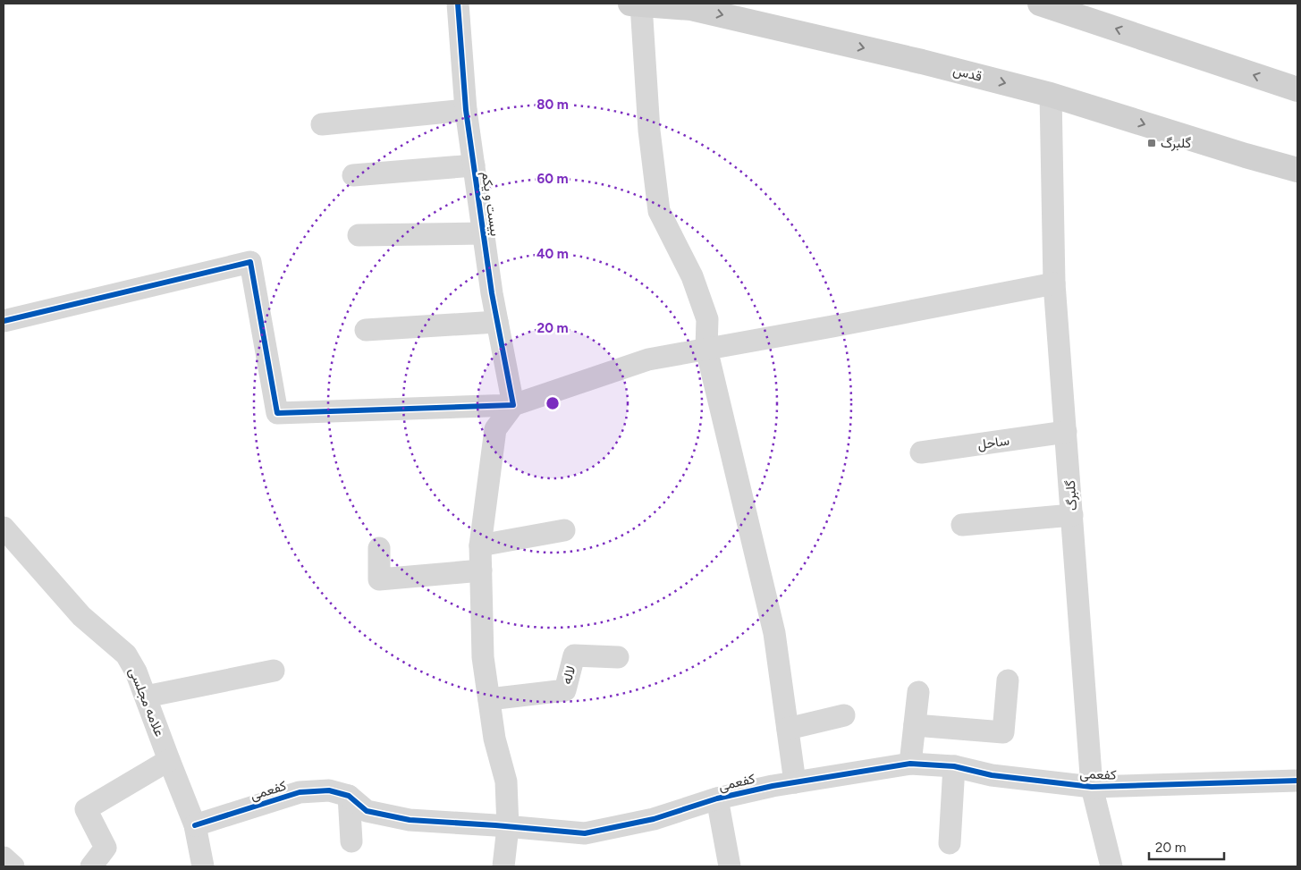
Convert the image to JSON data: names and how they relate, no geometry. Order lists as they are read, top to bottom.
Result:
{
  "streets": {
    "main road": ["قدس"],
    "street": [
      "بیست و یکم",
      "ساحل",
      "گلبرگ",
      "لاله",
      "علامه مجلسی",
      "کفعمی"
    ]
  },
  "crossings": [
    ["قدس", "گلبرگ"],
    ["ساحل", "گلبرگ"],
    ["گلبرگ", "کفعمی"],
    ["علامه مجلسی", "کفعمی"]
  ],
  "places": {
    "transit": ["گلبرگ"]
  },
  "scale_bar": "20 m",
  "rings": [
    "80 m",
    "60 m",
    "40 m",
    "20 m"
  ]
}
